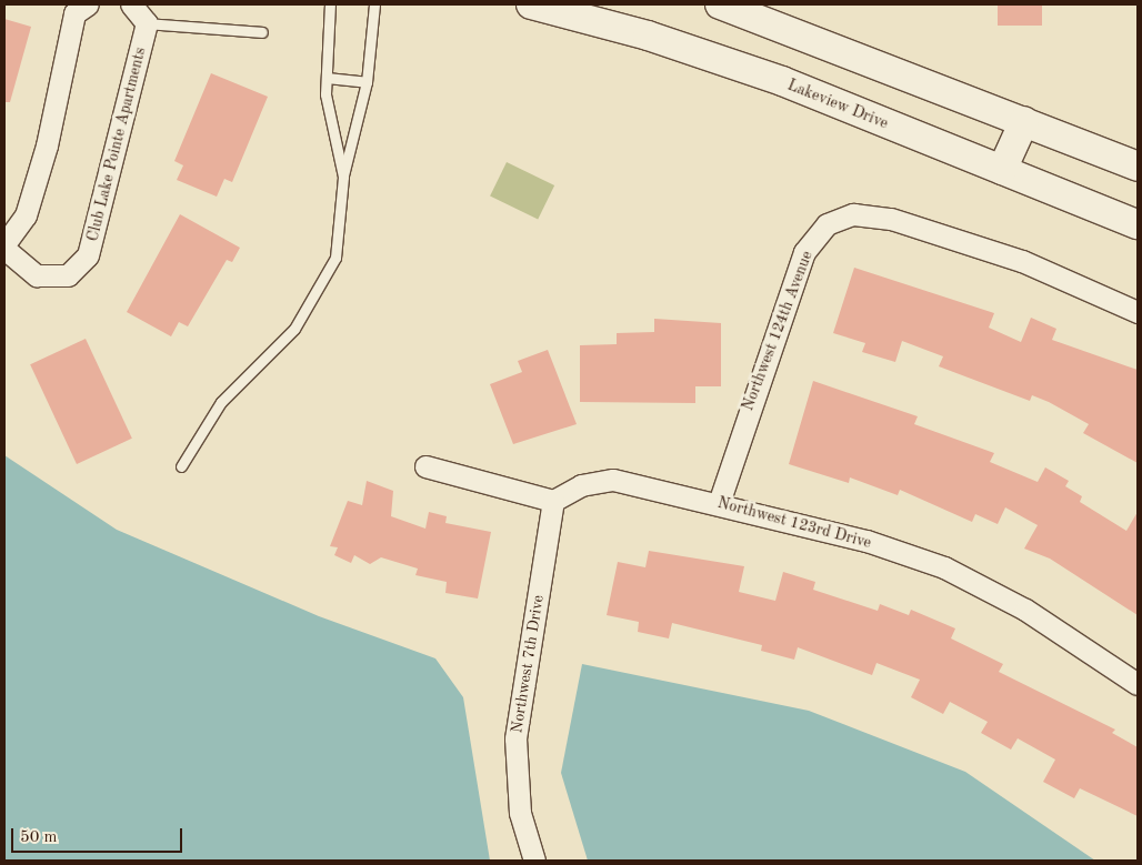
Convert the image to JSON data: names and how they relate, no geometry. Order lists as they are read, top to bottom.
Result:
{
  "streets": {
    "street": [
      "Lakeview Drive",
      "Club Lake Pointe Apartments",
      "Northwest 124th Avenue",
      "Northwest 123rd Drive",
      "Northwest 7th Drive"
    ]
  },
  "crossings": [
    ["Northwest 124th Avenue", "Northwest 123rd Drive"],
    ["Northwest 123rd Drive", "Northwest 7th Drive"]
  ],
  "scale_bar": "50 m"
}
